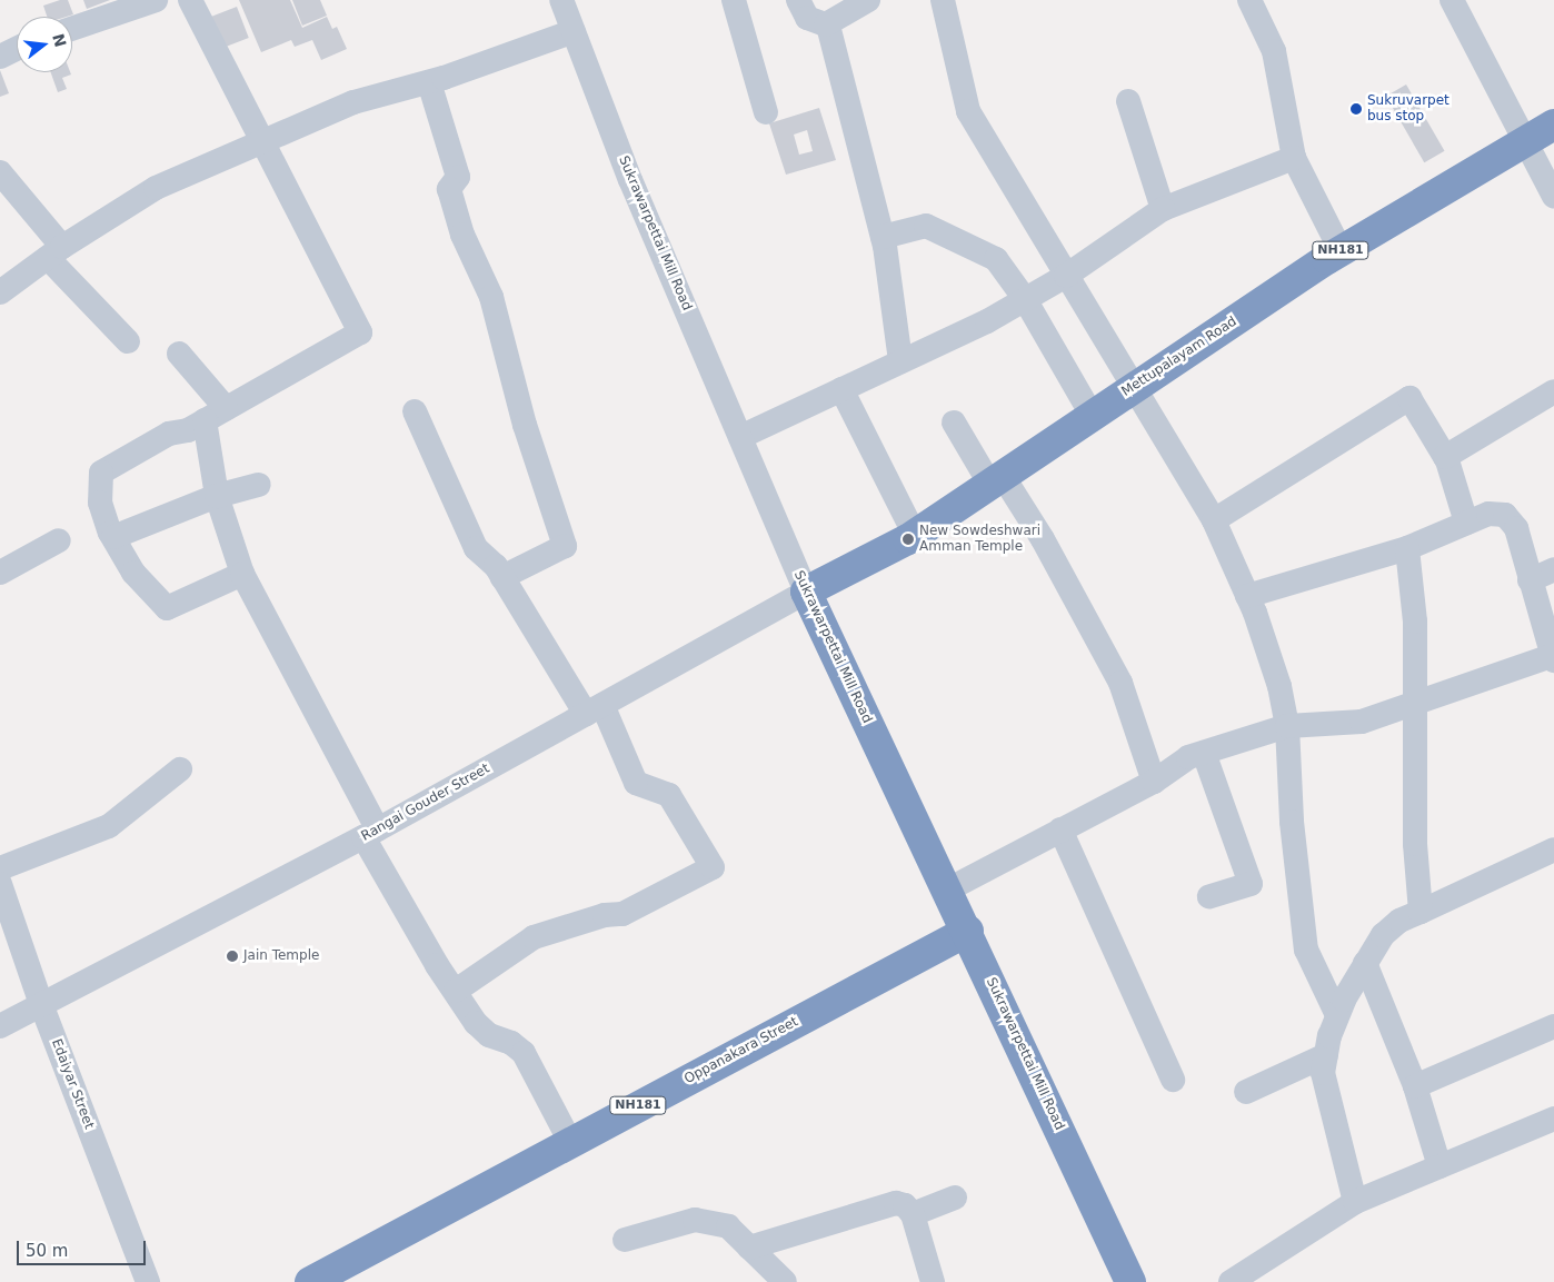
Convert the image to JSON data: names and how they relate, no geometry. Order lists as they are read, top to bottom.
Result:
{
  "streets": {
    "highway": [
      "Sukrawarpettai Mill Road",
      "NH181",
      "Mettupalayam Road",
      "Oppanakara Street"
    ],
    "street": ["Rangai Gouder Street", "Edaiyar Street"]
  },
  "crossings": [
    ["Sukrawarpettai Mill Road", "Mettupalayam Road"],
    ["Sukrawarpettai Mill Road", "Rangai Gouder Street"],
    ["Sukrawarpettai Mill Road", "Oppanakara Street"],
    ["Mettupalayam Road", "Rangai Gouder Street"],
    ["Rangai Gouder Street", "Edaiyar Street"]
  ],
  "places": ["Sukruvarpet bus stop", "New Sowdeshwari Amman Temple", "Jain Temple"],
  "scale_bar": "50 m",
  "north": "right"
}
